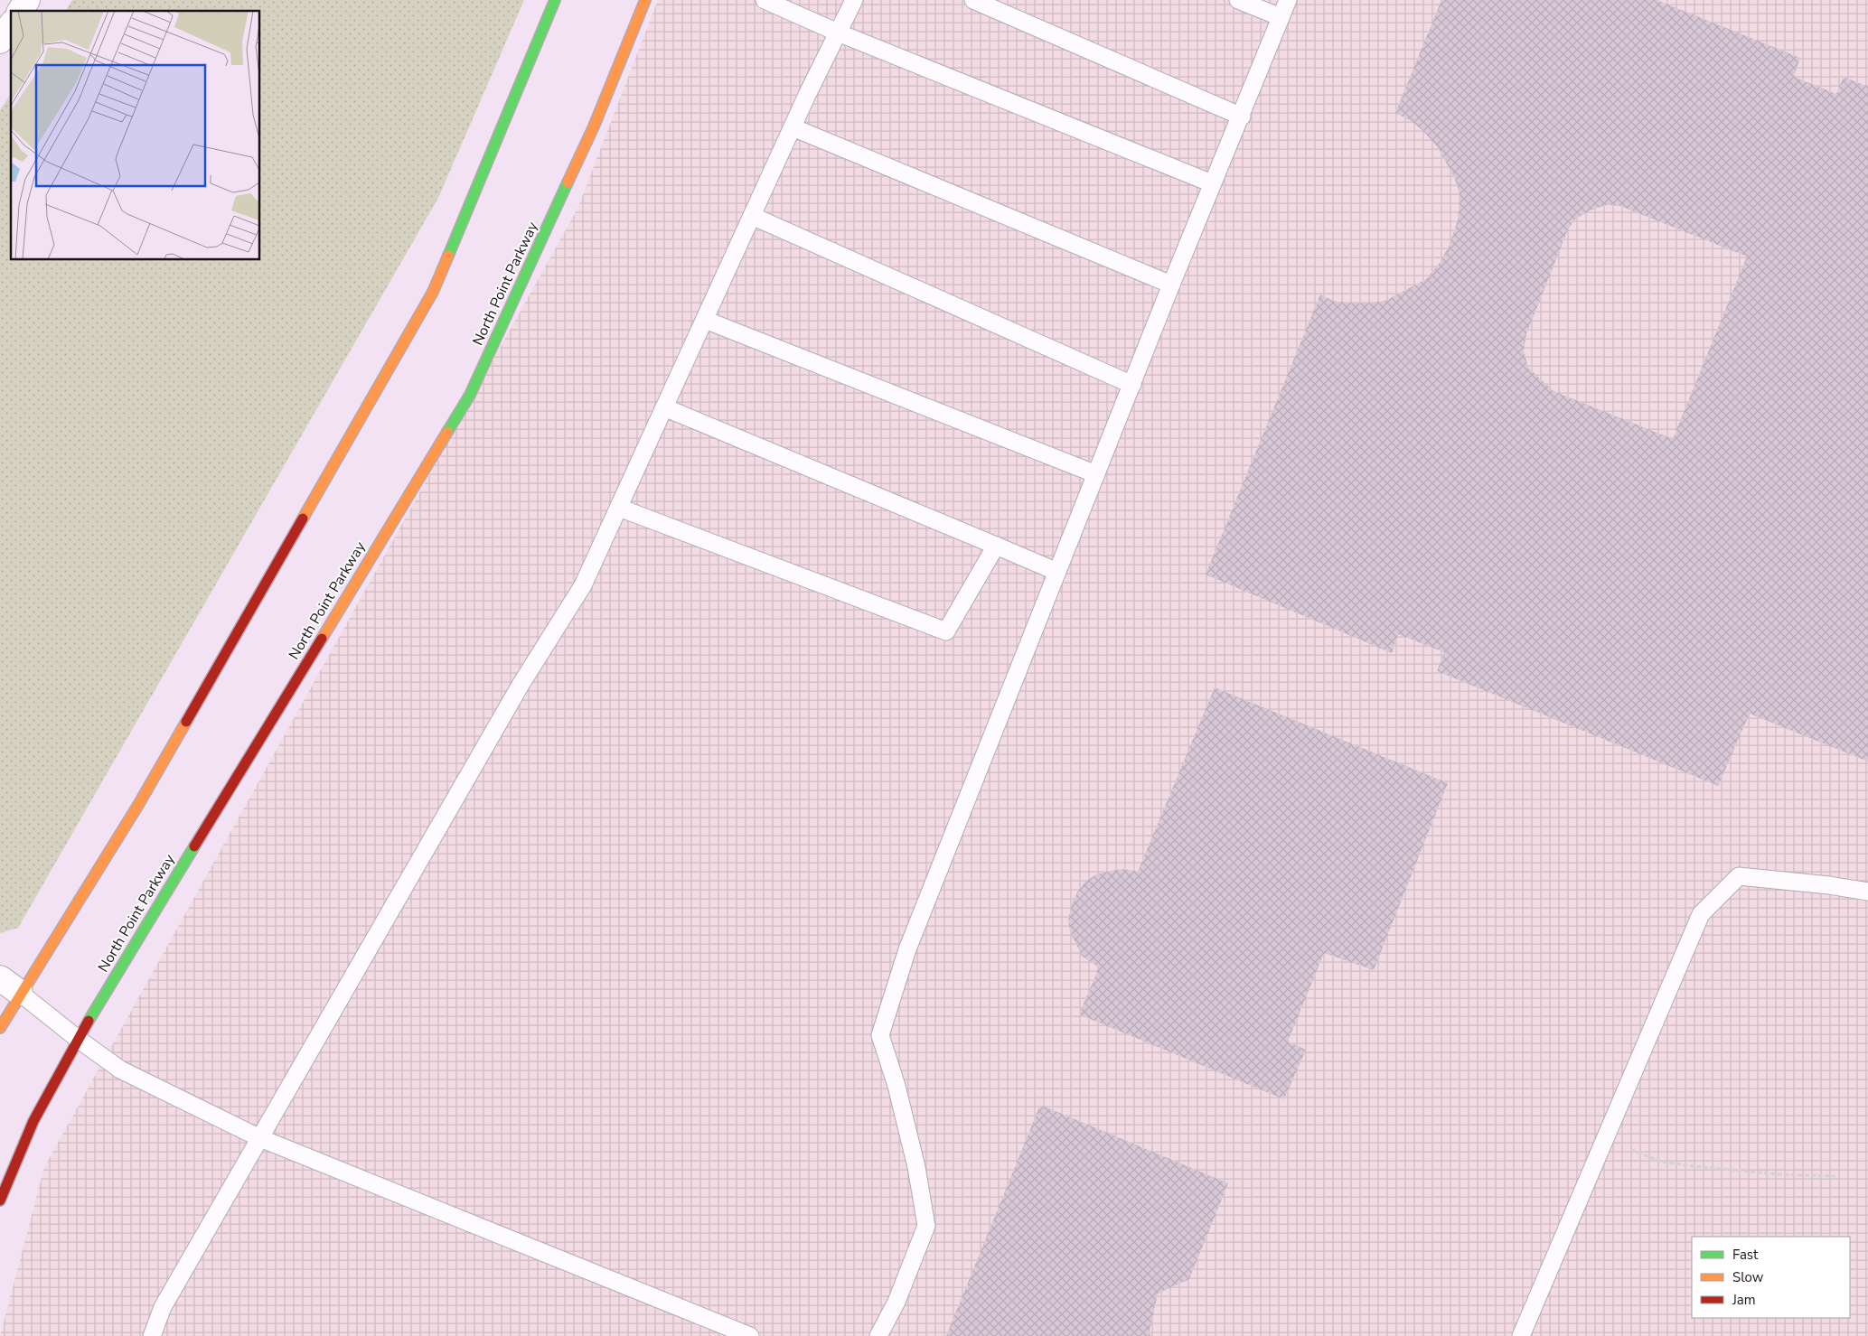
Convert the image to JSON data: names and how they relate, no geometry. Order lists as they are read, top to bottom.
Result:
{
  "streets": {
    "street": ["North Point Parkway"]
  },
  "legend": ["Fast", "Slow", "Jam"]
}
